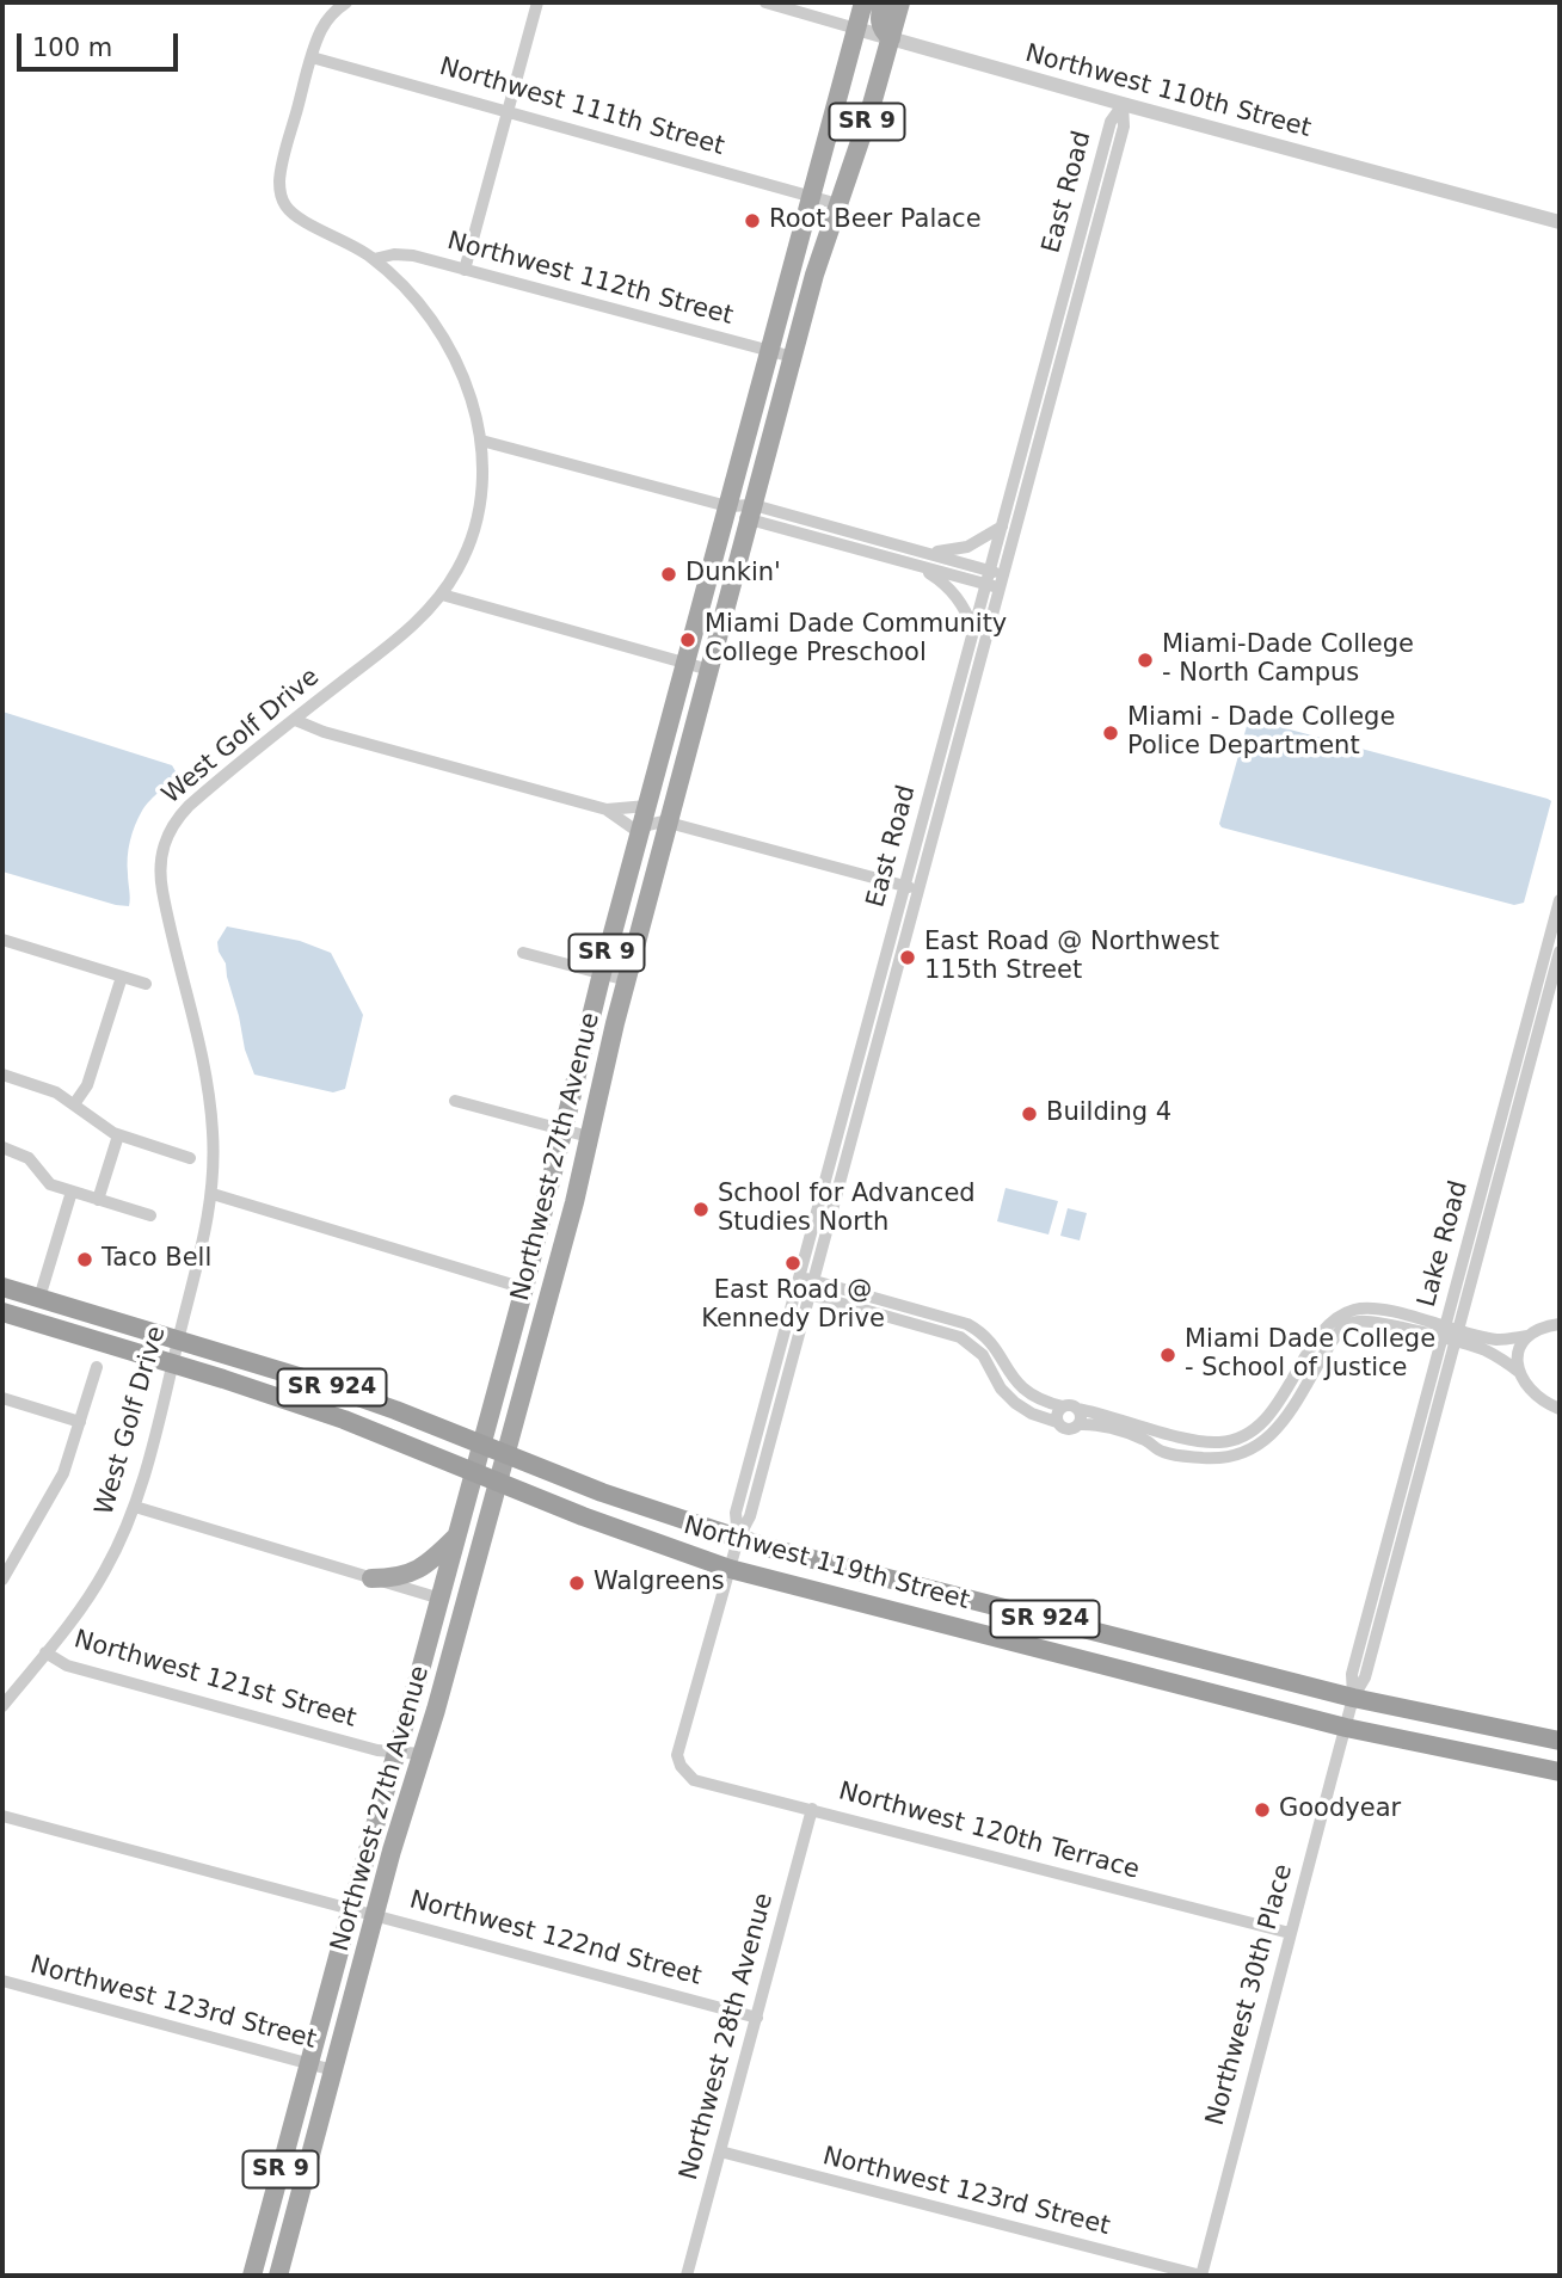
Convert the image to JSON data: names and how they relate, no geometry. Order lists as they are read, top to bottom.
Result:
{
  "streets": {
    "highway": ["SR 924", "Northwest 119th Street"],
    "main road": ["SR 9", "Northwest 27th Avenue"],
    "street": [
      "Northwest 110th Street",
      "Northwest 111th Street",
      "East Road",
      "Northwest 112th Street",
      "West Golf Drive",
      "Lake Road",
      "Northwest 121st Street",
      "Northwest 120th Terrace",
      "Northwest 122nd Street",
      "Northwest 30th Place",
      "Northwest 123rd Street",
      "Northwest 28th Avenue"
    ]
  },
  "crossings": [
    ["Northwest 110th Street", "East Road"],
    ["Northwest 110th Street", "Northwest 27th Avenue"],
    ["Northwest 111th Street", "West Golf Drive"],
    ["Northwest 111th Street", "Northwest 27th Avenue"],
    ["East Road", "Northwest 119th Street"],
    ["East Road", "Northwest 120th Terrace"],
    ["Northwest 112th Street", "West Golf Drive"],
    ["Northwest 112th Street", "Northwest 27th Avenue"],
    ["West Golf Drive", "Northwest 119th Street"],
    ["West Golf Drive", "Northwest 121st Street"],
    ["Northwest 27th Avenue", "Northwest 119th Street"],
    ["Northwest 27th Avenue", "Northwest 121st Street"],
    ["Northwest 27th Avenue", "Northwest 122nd Street"],
    ["Northwest 27th Avenue", "Northwest 123rd Street"],
    ["Lake Road", "Northwest 119th Street"],
    ["Lake Road", "Northwest 30th Place"],
    ["Northwest 119th Street", "Northwest 30th Place"],
    ["Northwest 120th Terrace", "Northwest 30th Place"],
    ["Northwest 120th Terrace", "Northwest 28th Avenue"],
    ["Northwest 122nd Street", "Northwest 28th Avenue"],
    ["Northwest 30th Place", "Northwest 123rd Street"],
    ["Northwest 123rd Street", "Northwest 28th Avenue"]
  ],
  "places": [
    "Root Beer Palace",
    "Dunkin'",
    "Miami Dade Community College Preschool",
    "Miami-Dade College - North Campus",
    "Miami - Dade College Police Department",
    "East Road @ Northwest 115th Street",
    "Building 4",
    "School for Advanced Studies North",
    "Taco Bell",
    "East Road @ Kennedy Drive",
    "Miami Dade College - School of Justice",
    "Walgreens",
    "Goodyear"
  ],
  "scale_bar": "100 m"
}
